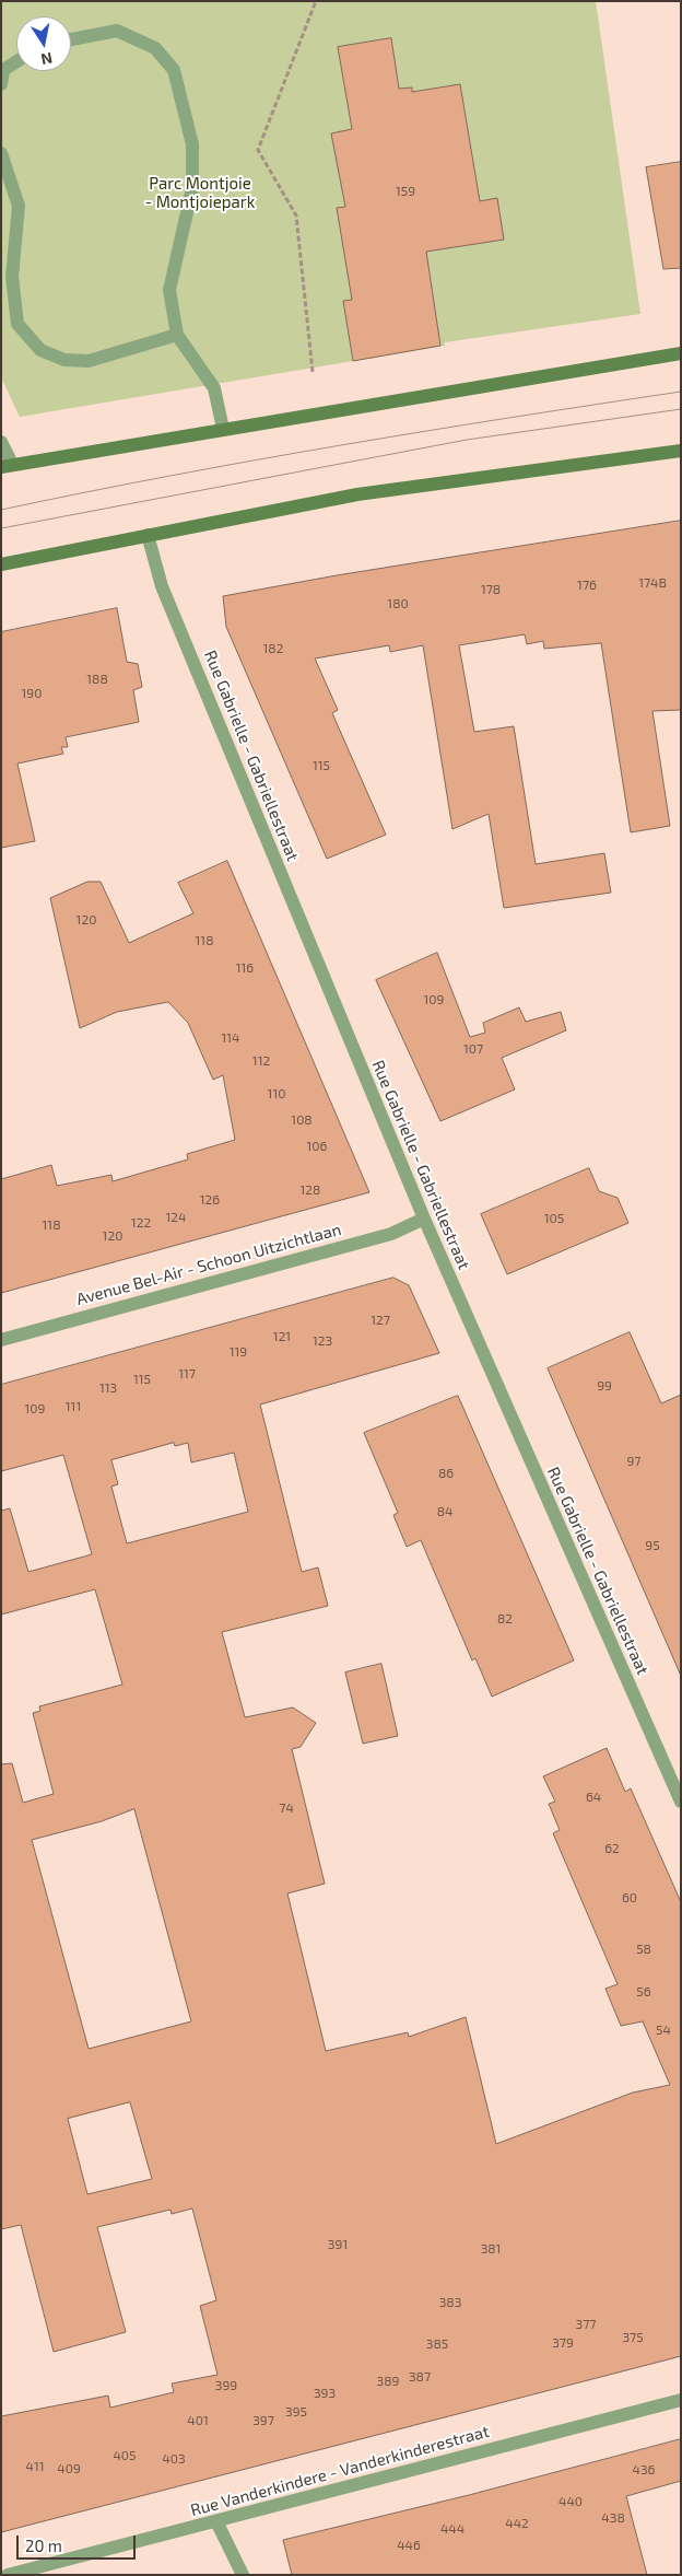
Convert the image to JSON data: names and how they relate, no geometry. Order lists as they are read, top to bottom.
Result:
{
  "streets": {
    "street": ["Rue Gabrielle - Gabriellestraat", "Avenue Bel-Air - Schoon Uitzichtlaan", "Rue Vanderkindere - Vanderkinderestraat"]
  },
  "crossings": [
    ["Rue Gabrielle - Gabriellestraat", "Avenue Bel-Air - Schoon Uitzichtlaan"]
  ],
  "parks": ["Parc Montjoie - Montjoiepark"],
  "house_numbers": [
    "159",
    "174B",
    "176",
    "178",
    "180",
    "182",
    "188",
    "190",
    "115",
    "120",
    "118",
    "116",
    "109",
    "114",
    "107",
    "112",
    "110",
    "108",
    "106",
    "128",
    "126",
    "124",
    "105",
    "122",
    "118",
    "120",
    "127",
    "121",
    "123",
    "119",
    "117",
    "115",
    "99",
    "113",
    "111",
    "109",
    "97",
    "86",
    "84",
    "95",
    "82",
    "64",
    "74",
    "62",
    "60",
    "58",
    "56",
    "54",
    "391",
    "381",
    "383",
    "377",
    "375",
    "379",
    "385",
    "387",
    "389",
    "399",
    "393",
    "395",
    "401",
    "397",
    "405",
    "403",
    "411",
    "409",
    "436",
    "440",
    "438",
    "442",
    "444",
    "446"
  ],
  "scale_bar": "20 m",
  "north": "bottom"
}
